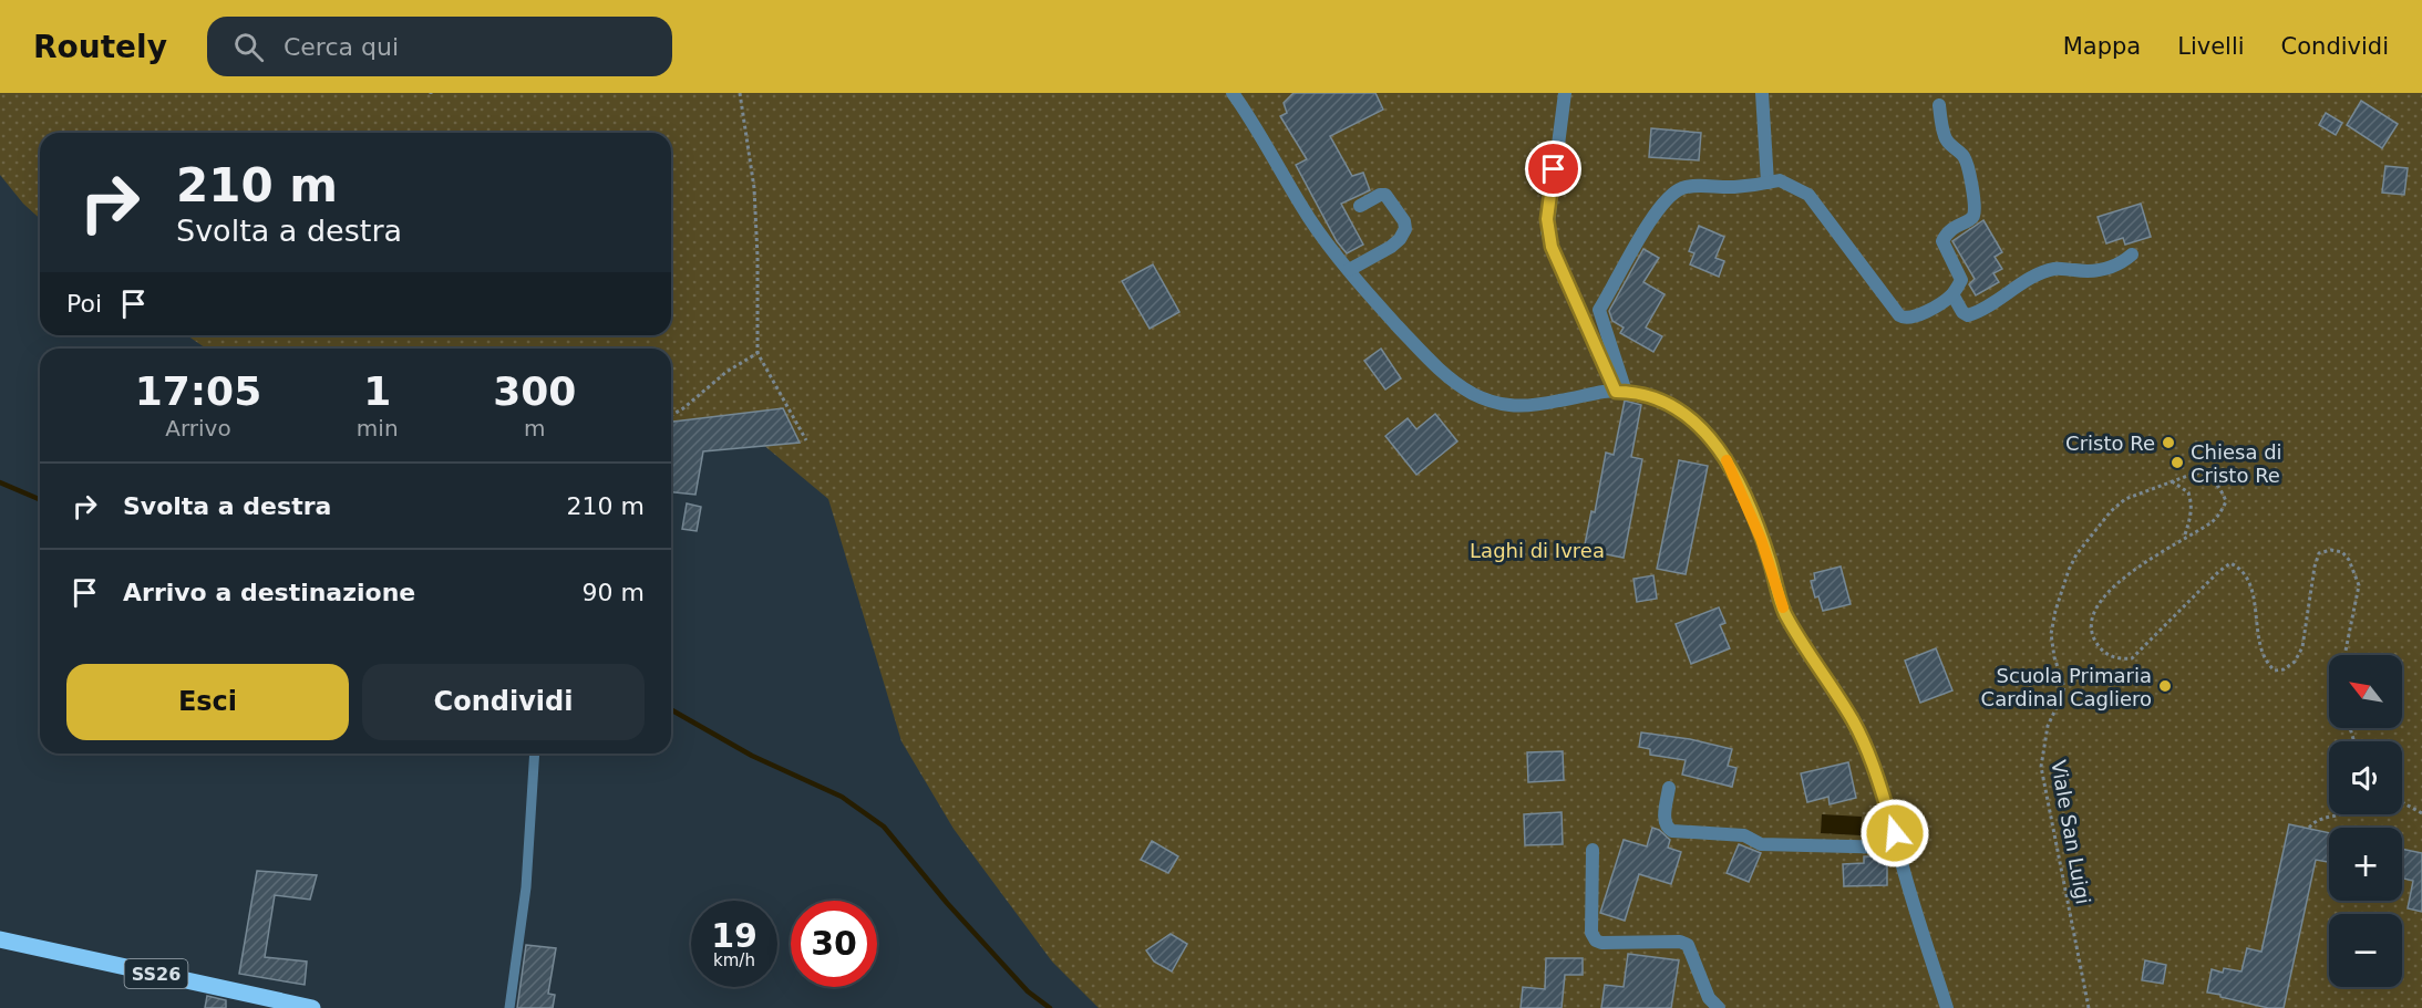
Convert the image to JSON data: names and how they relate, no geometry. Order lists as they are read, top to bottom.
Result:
{
  "streets": {
    "main road": ["SS26"],
    "path": ["Viale San Luigi"]
  },
  "parks": ["Laghi di Ivrea"],
  "places": ["Cristo Re", "Chiesa di Cristo Re", "Scuola Primaria Cardinal Cagliero"],
  "north": "top left",
  "page": {
    "header": "Routely",
    "search": "Cerca qui",
    "nav": ["Mappa", "Livelli", "Condividi"],
    "turn": ["210 m", "Svolta a destra"],
    "then": "Poi",
    "eta": [
      "17:05",
      "Arrivo",
      "1",
      "min",
      "300",
      "m"
    ],
    "list": [
      {
        "name": "Svolta a destra",
        "value": "210 m"
      },
      {
        "name": "Arrivo a destinazione",
        "value": "90 m"
      }
    ],
    "buttons": ["Esci", "Condividi"],
    "map_buttons": ["+", "−"],
    "speed": "19 km/h",
    "limit": "30"
  }
}
